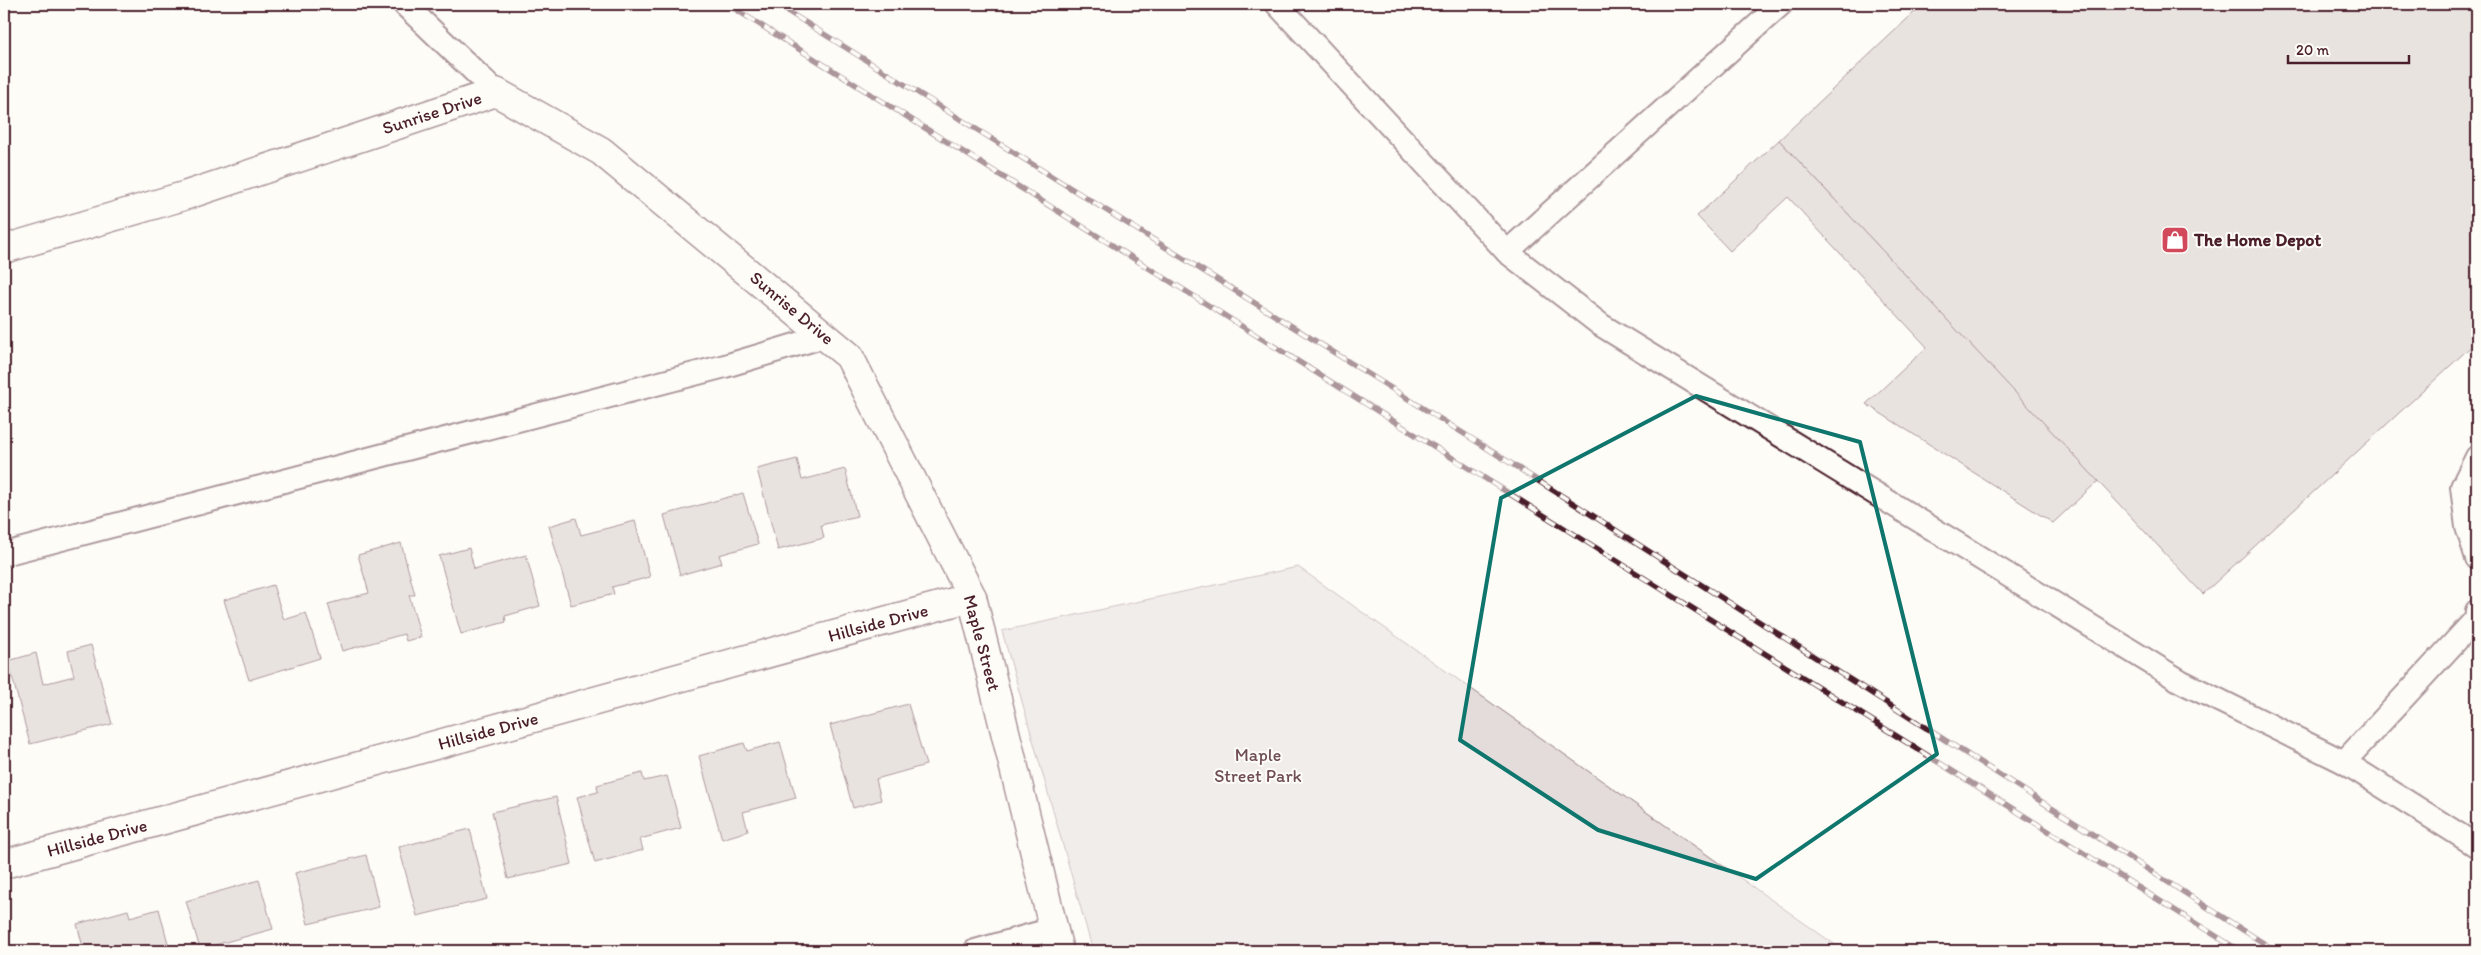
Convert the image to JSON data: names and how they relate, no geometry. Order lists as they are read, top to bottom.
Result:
{
  "streets": {
    "street": ["Sunrise Drive", "Hillside Drive", "Maple Street"]
  },
  "crossings": [
    ["Sunrise Drive", "Maple Street"],
    ["Hillside Drive", "Maple Street"]
  ],
  "parks": ["Maple Street Park"],
  "places": {
    "shop": ["The Home Depot"]
  },
  "scale_bar": "20 m"
}
